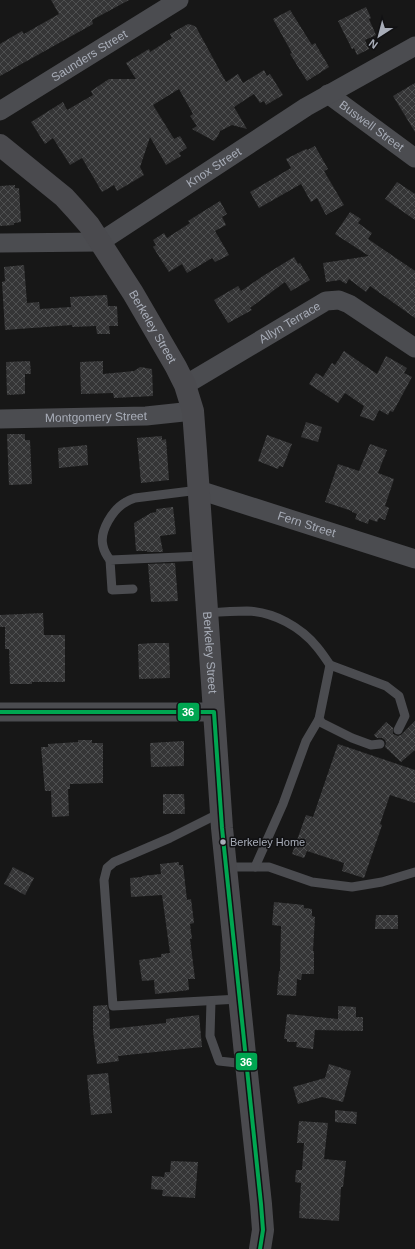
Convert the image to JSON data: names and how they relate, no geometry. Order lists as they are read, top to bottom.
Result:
{
  "streets": {
    "street": [
      "Saunders Street",
      "Buswell Street",
      "Knox Street",
      "Allyn Terrace",
      "Berkeley Street",
      "Montgomery Street",
      "Fern Street"
    ]
  },
  "crossings": [
    ["Buswell Street", "Knox Street"],
    ["Knox Street", "Berkeley Street"],
    ["Allyn Terrace", "Berkeley Street"],
    ["Berkeley Street", "Montgomery Street"],
    ["Berkeley Street", "Fern Street"]
  ],
  "places": ["Berkeley Home"],
  "lines": ["transit line 36"],
  "north": "bottom left"
}
